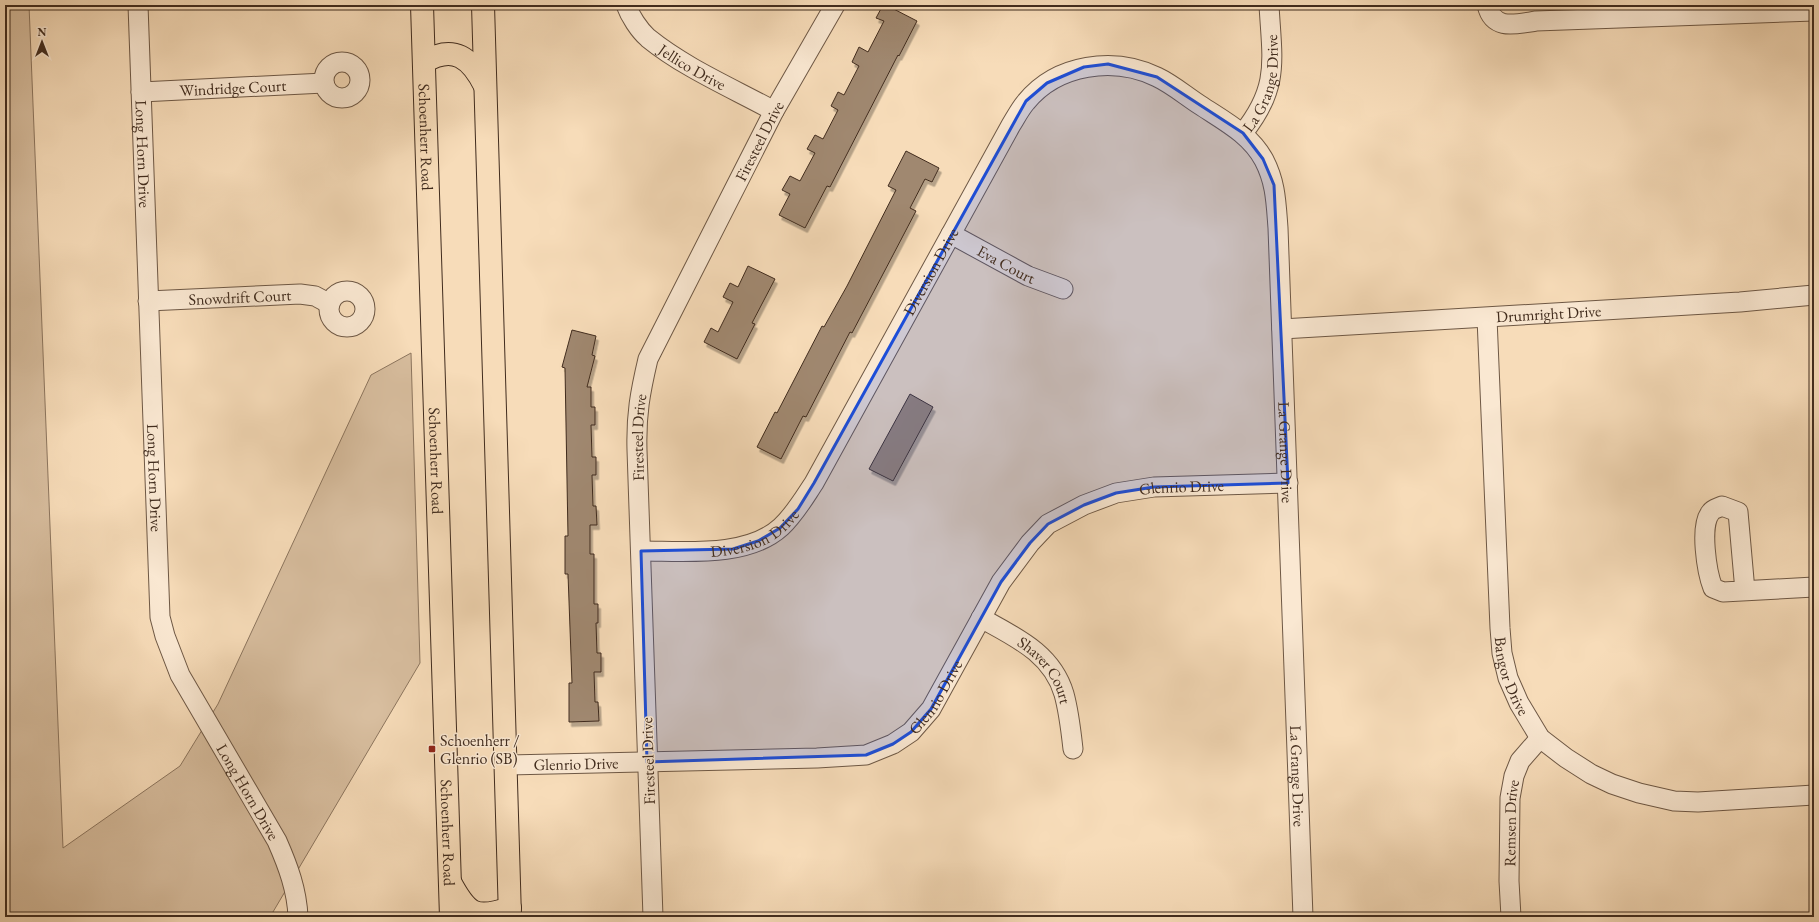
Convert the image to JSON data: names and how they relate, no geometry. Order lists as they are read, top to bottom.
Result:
{
  "streets": {
    "main road": ["Schoenherr Road"],
    "street": [
      "Jellico Drive",
      "La Grange Drive",
      "Windridge Court",
      "Firesteel Drive",
      "Long Horn Drive",
      "Eva Court",
      "Diversion Drive",
      "Snowdrift Court",
      "Drumright Drive",
      "Glenrio Drive",
      "Shaver Court",
      "Bangor Drive",
      "Remsen Drive"
    ]
  },
  "crossings": [
    ["Jellico Drive", "Firesteel Drive"],
    ["La Grange Drive", "Diversion Drive"],
    ["La Grange Drive", "Drumright Drive"],
    ["La Grange Drive", "Glenrio Drive"],
    ["Windridge Court", "Long Horn Drive"],
    ["Firesteel Drive", "Diversion Drive"],
    ["Firesteel Drive", "Glenrio Drive"],
    ["Long Horn Drive", "Snowdrift Court"],
    ["Eva Court", "Diversion Drive"],
    ["Drumright Drive", "Bangor Drive"],
    ["Glenrio Drive", "Shaver Court"],
    ["Bangor Drive", "Remsen Drive"]
  ],
  "places": {
    "transit": ["Schoenherr / Glenrio (SB)"]
  },
  "north": "top"
}
